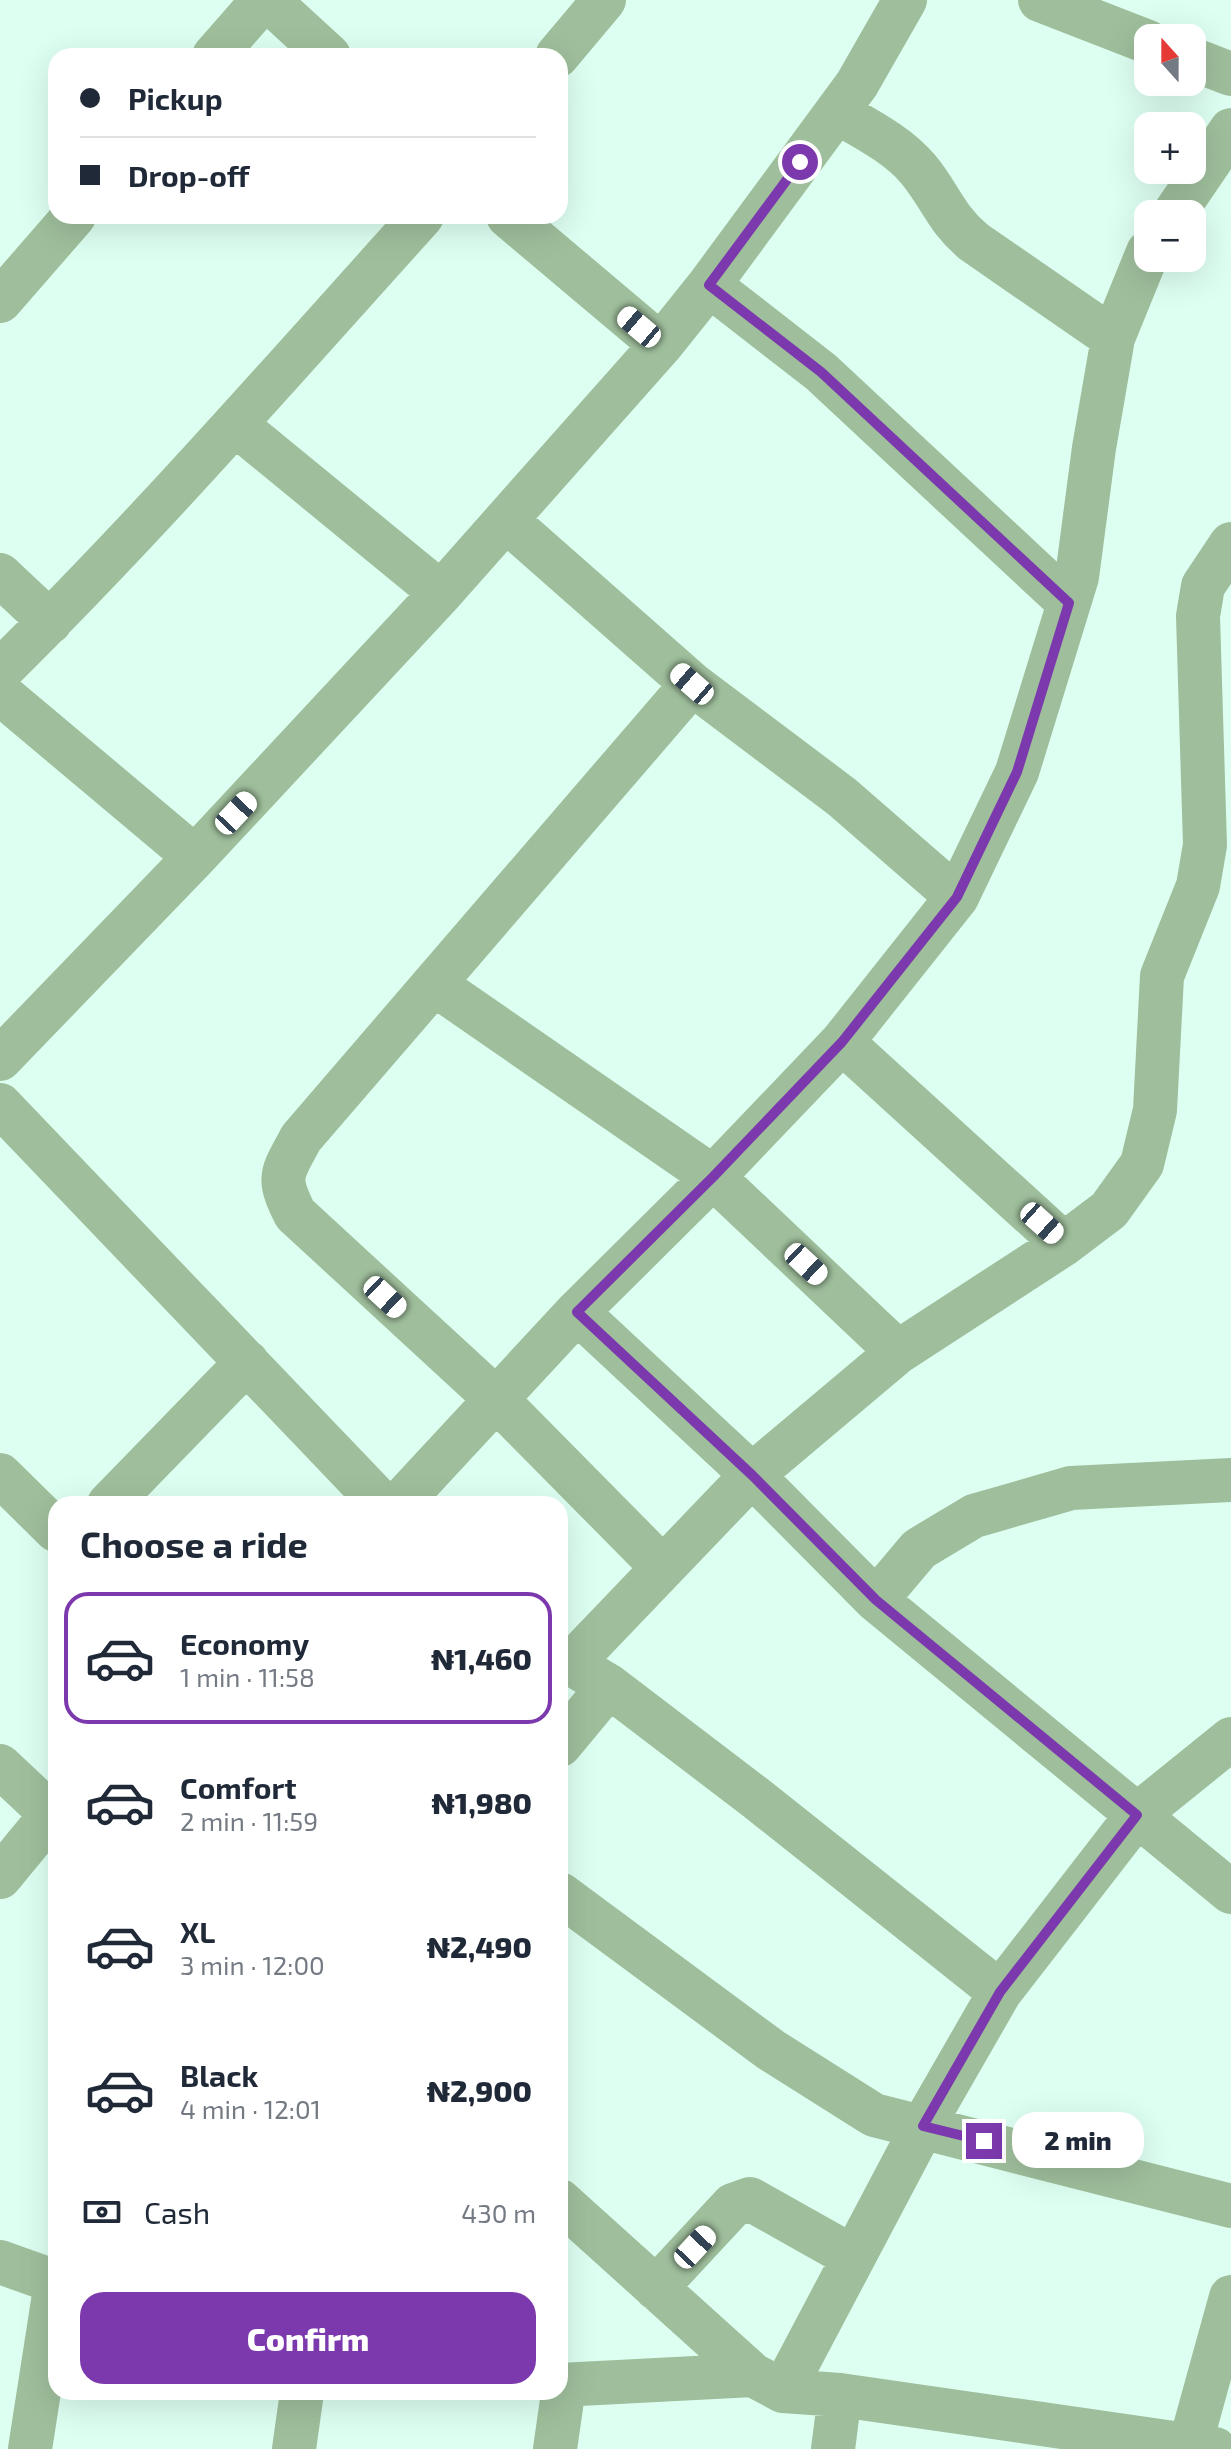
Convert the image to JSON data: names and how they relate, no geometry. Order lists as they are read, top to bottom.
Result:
{
  "north": "top",
  "page": {
    "map_buttons": ["+", "−"],
    "banner": ["Pickup", "Drop-off"],
    "heading": "Choose a ride",
    "list": [
      {
        "name": "Economy",
        "note": "1 min · 11:58",
        "value": "₦1,460"
      },
      {
        "name": "Comfort",
        "note": "2 min · 11:59",
        "value": "₦1,980"
      },
      {
        "name": "XL",
        "note": "3 min · 12:00",
        "value": "₦2,490"
      },
      {
        "name": "Black",
        "note": "4 min · 12:01",
        "value": "₦2,900"
      }
    ],
    "bubble": "2 min",
    "pay": ["Cash", "430 m"],
    "buttons": "Confirm"
  }
}
